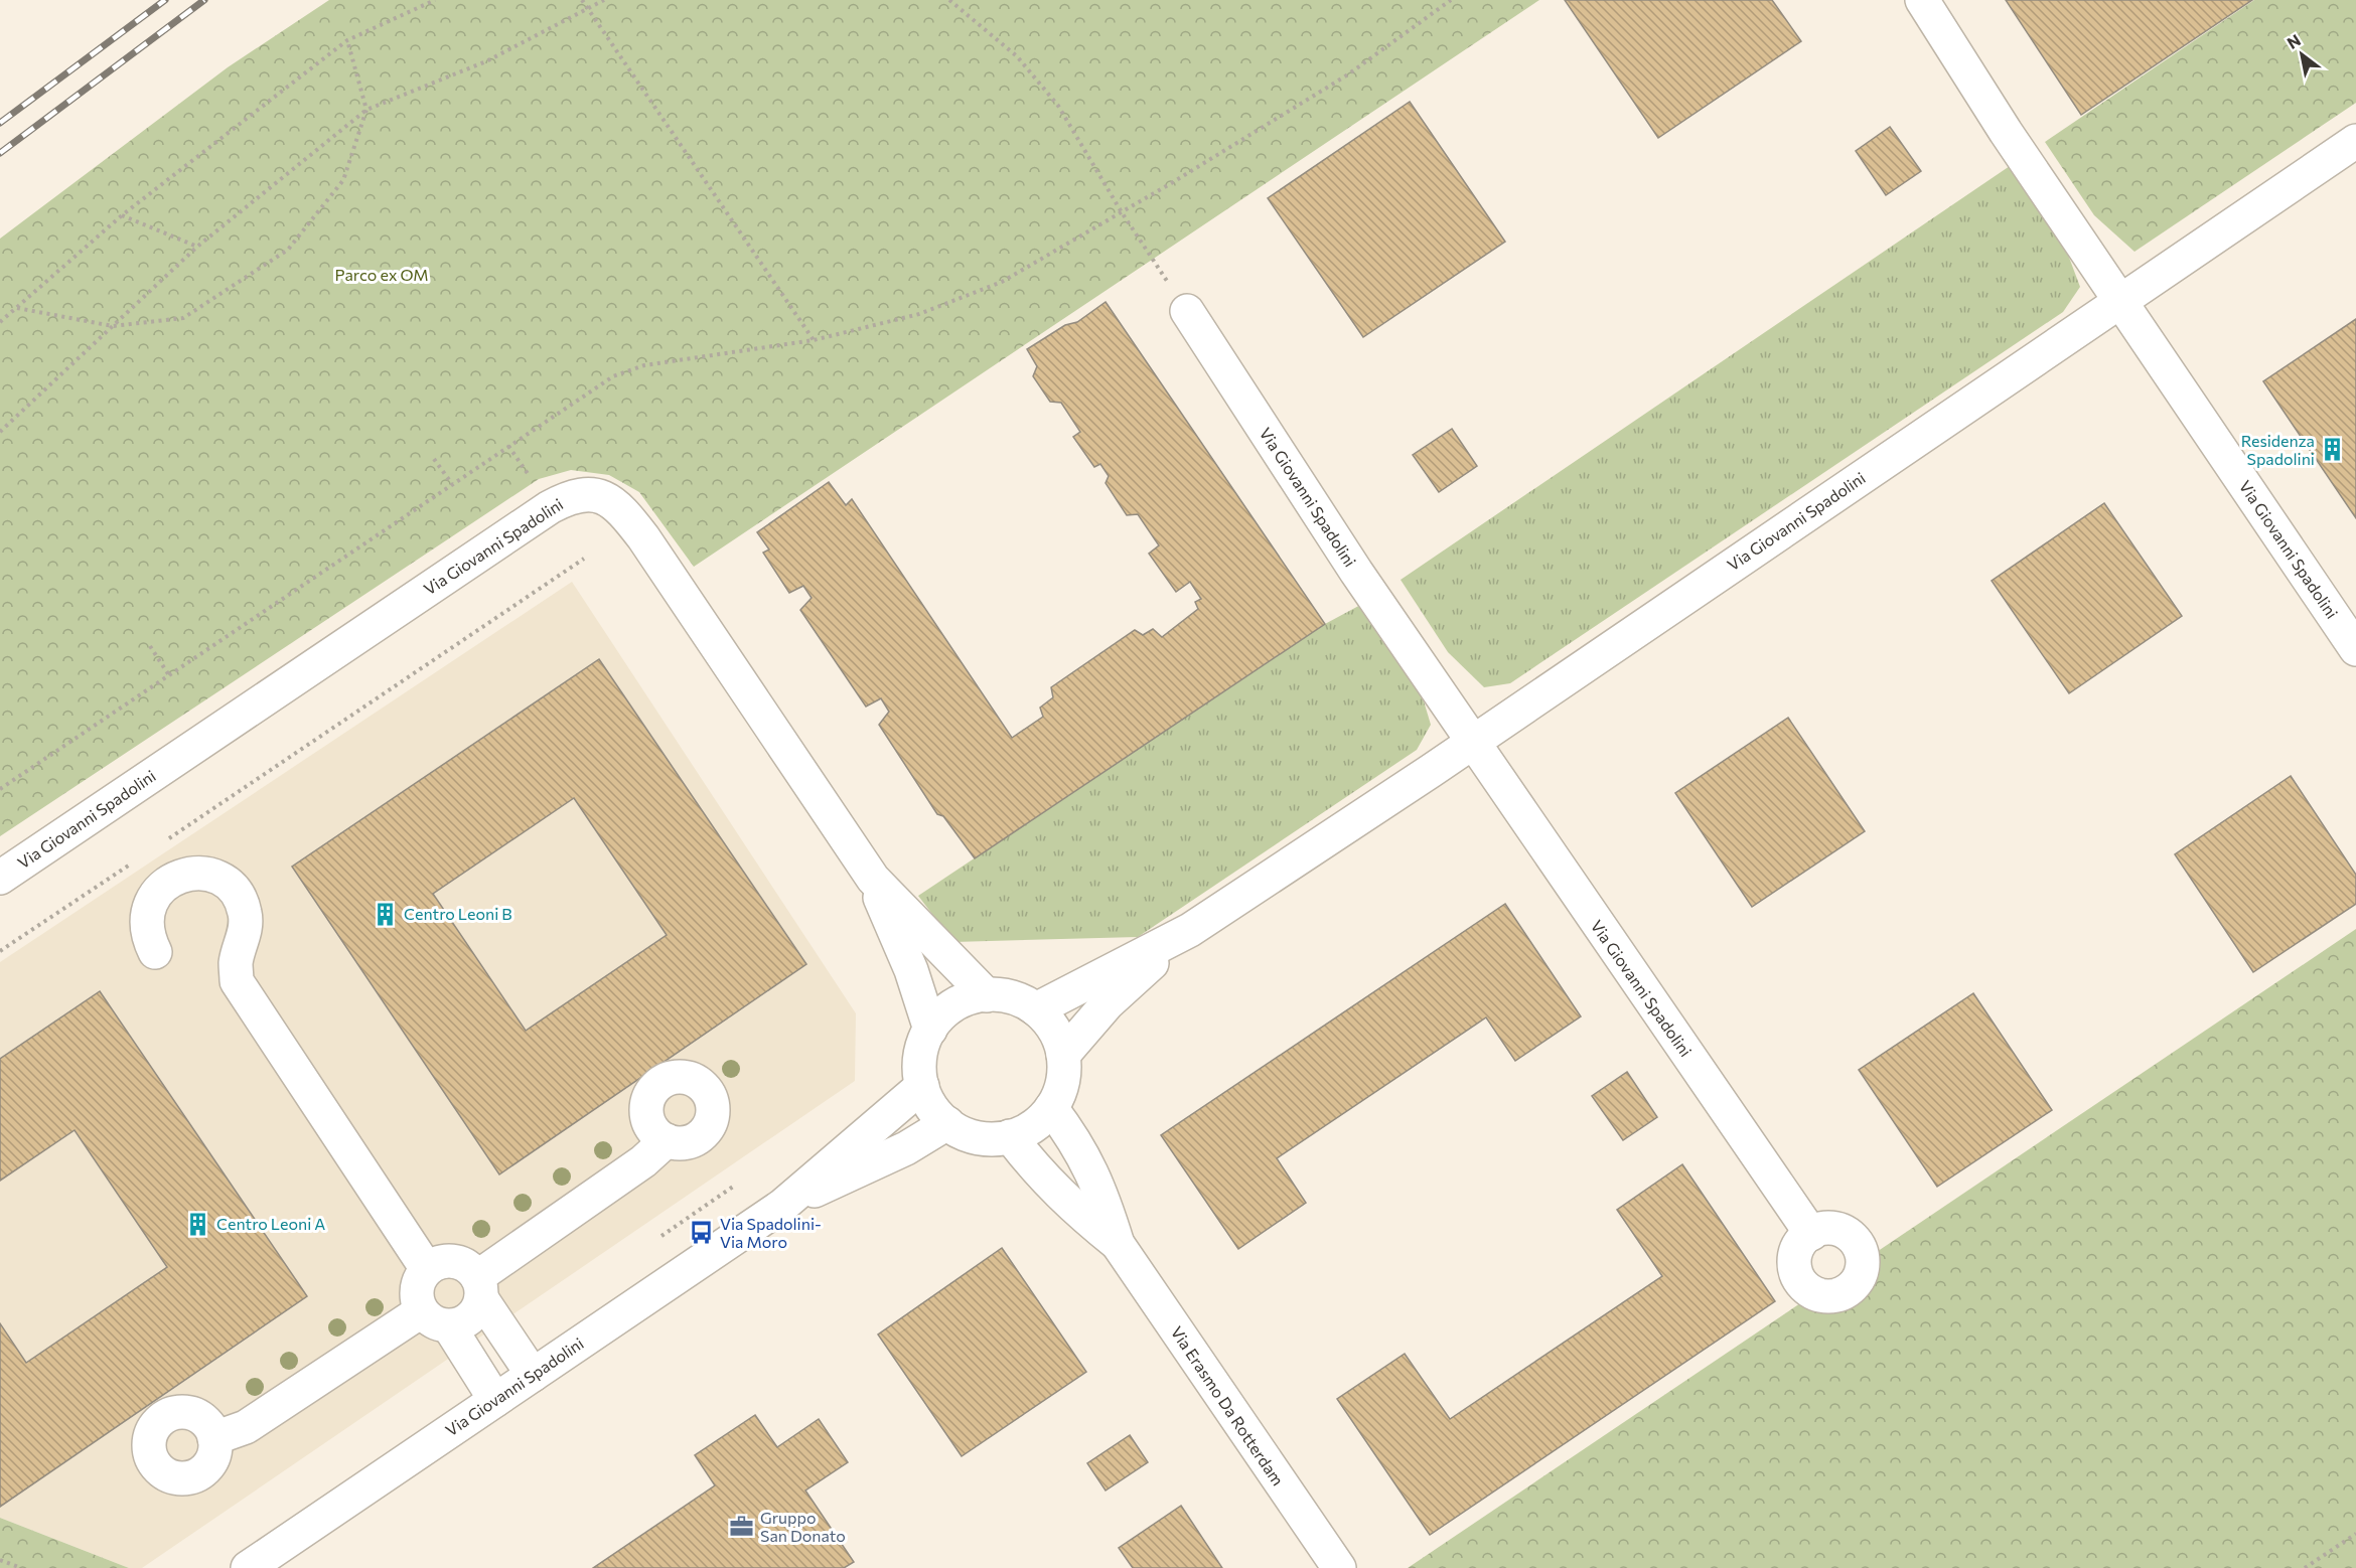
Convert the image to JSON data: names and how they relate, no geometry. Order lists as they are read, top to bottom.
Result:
{
  "streets": {
    "street": ["Via Giovanni Spadolini", "Via Erasmo Da Rotterdam"]
  },
  "crossings": [
    ["Via Giovanni Spadolini", "Via Erasmo Da Rotterdam"]
  ],
  "parks": ["Parco ex OM"],
  "places": {
    "building": ["Residenza Spadolini", "Centro Leoni B", "Centro Leoni A"],
    "bus stop": ["Via Spadolini- Via Moro"],
    "office": ["Gruppo San Donato"]
  },
  "north": "top left"
}
